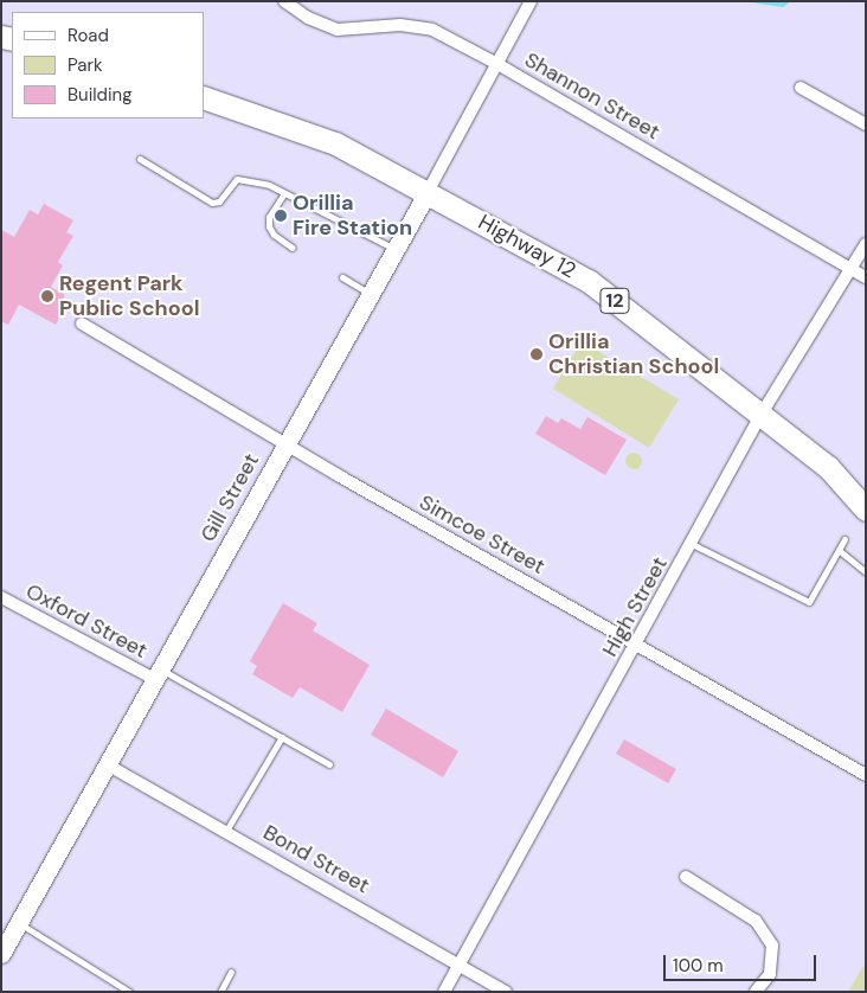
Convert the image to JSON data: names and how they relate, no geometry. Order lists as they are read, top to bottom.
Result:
{
  "streets": {
    "highway": ["Highway 12", "12"],
    "main road": ["Gill Street"],
    "street": [
      "Shannon Street",
      "Simcoe Street",
      "High Street",
      "Oxford Street",
      "Bond Street"
    ]
  },
  "crossings": [
    ["Shannon Street", "Gill Street"],
    ["Shannon Street", "High Street"],
    ["Highway 12", "Gill Street"],
    ["Highway 12", "High Street"],
    ["Gill Street", "Simcoe Street"],
    ["Gill Street", "Oxford Street"],
    ["Gill Street", "Bond Street"],
    ["Simcoe Street", "High Street"],
    ["High Street", "Bond Street"]
  ],
  "places": ["Orillia Fire Station", "Regent Park Public School", "Orillia Christian School"],
  "legend": ["Road", "Park", "Building"],
  "scale_bar": "100 m"
}
